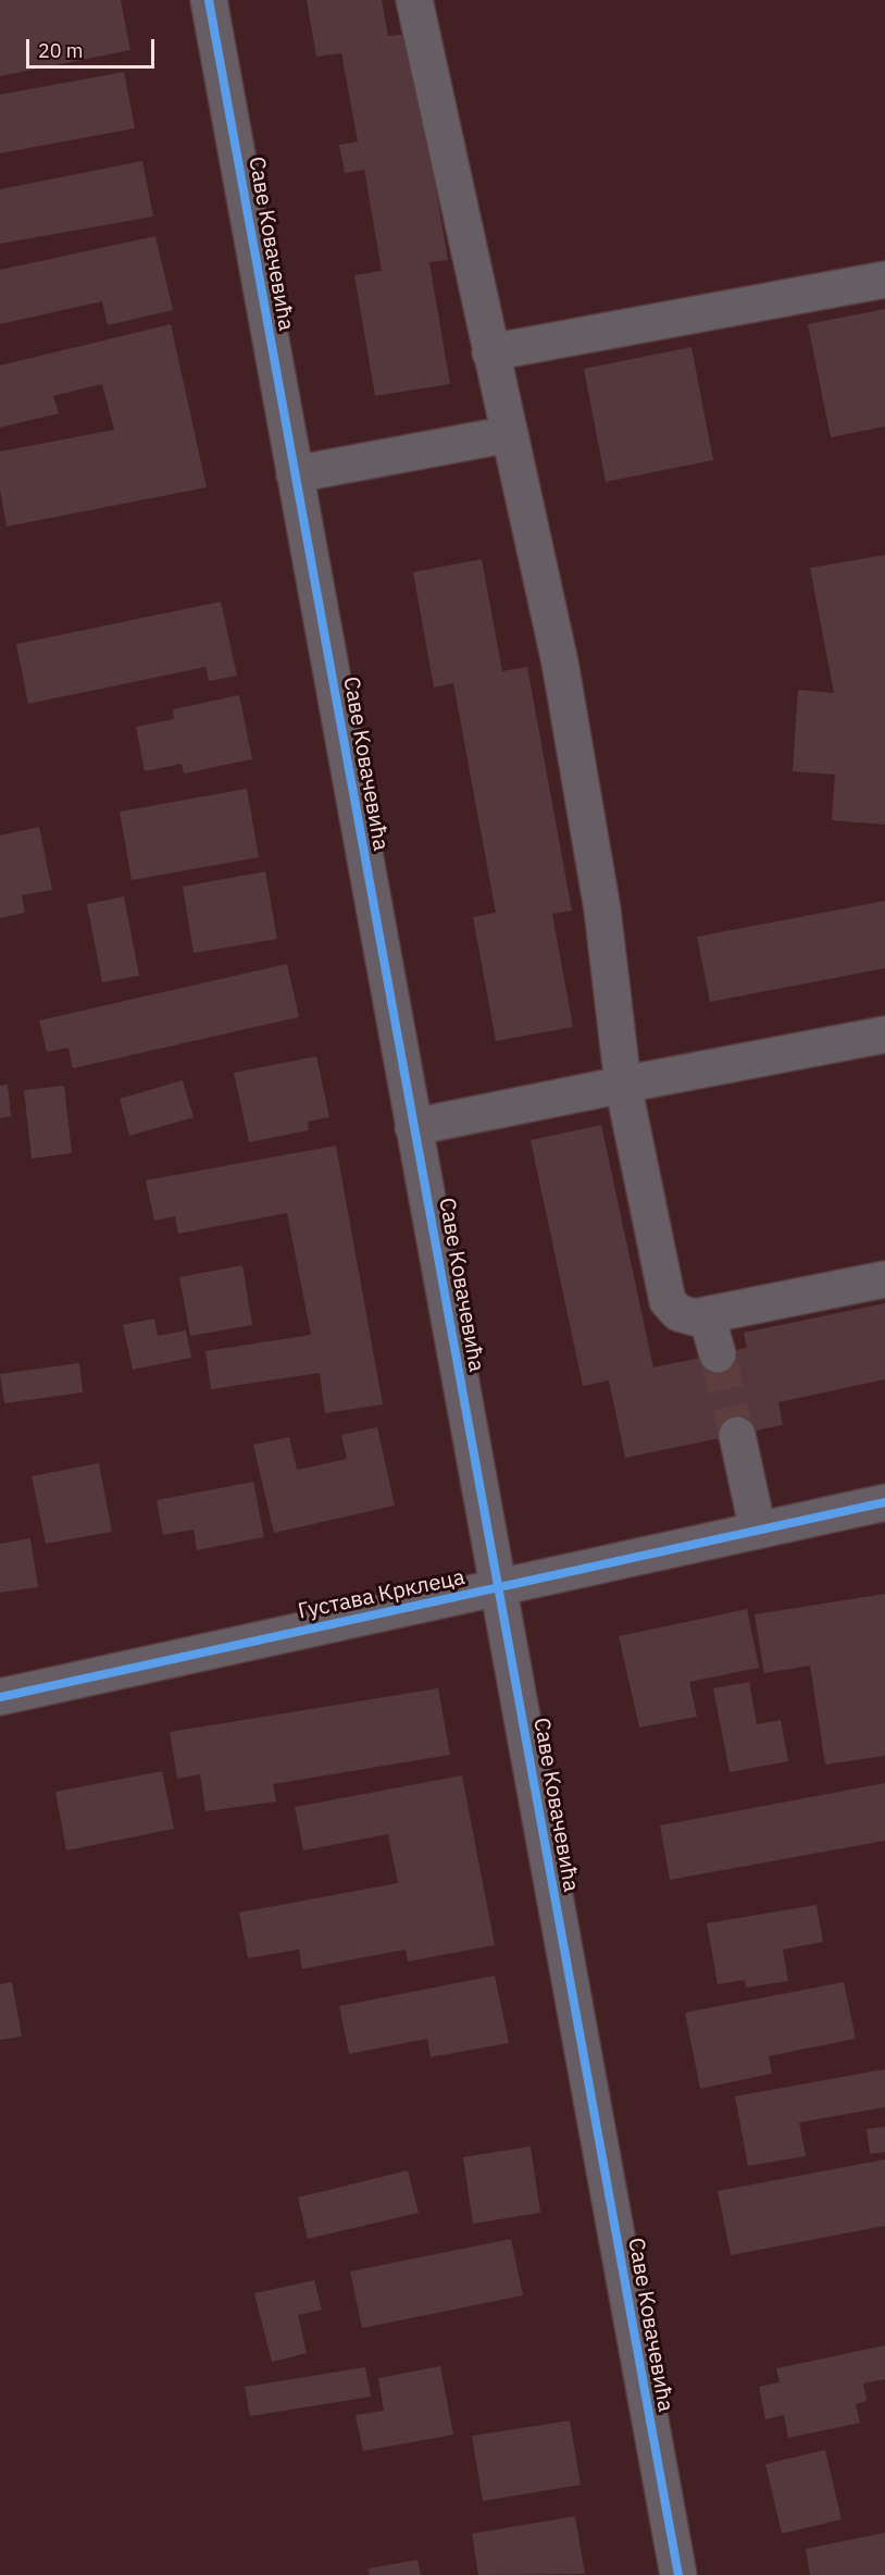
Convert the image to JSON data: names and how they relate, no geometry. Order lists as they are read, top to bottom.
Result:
{
  "streets": {
    "street": ["Саве Ковачевића", "Густава Крклеца"]
  },
  "crossings": [
    ["Саве Ковачевића", "Густава Крклеца"]
  ],
  "scale_bar": "20 m"
}
